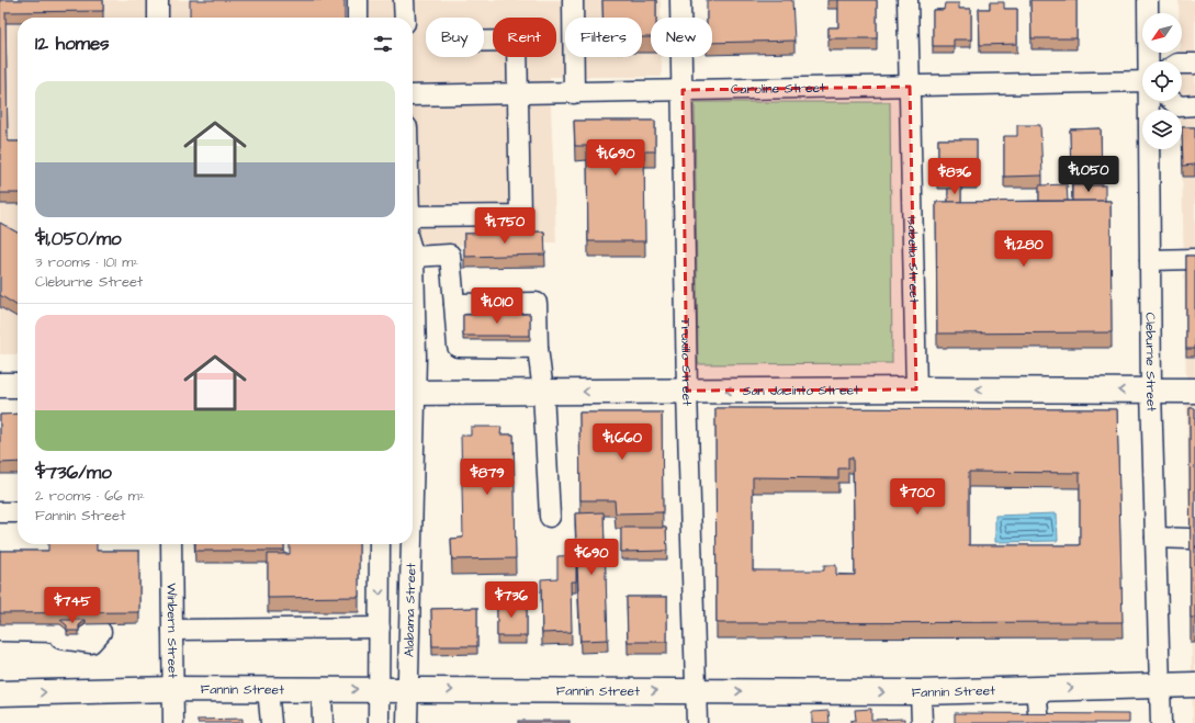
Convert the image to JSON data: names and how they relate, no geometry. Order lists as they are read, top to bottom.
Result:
{
  "streets": {
    "main road": ["San Jacinto Street", "Fannin Street"],
    "street": [
      "Caroline Street",
      "Isabella Street",
      "Truxillo Street",
      "Cleburne Street",
      "Alabama Street",
      "Winbern Street"
    ]
  },
  "crossings": [
    ["Caroline Street", "Isabella Street"],
    ["Caroline Street", "Truxillo Street"],
    ["Isabella Street", "San Jacinto Street"],
    ["Truxillo Street", "San Jacinto Street"],
    ["Truxillo Street", "Fannin Street"],
    ["Cleburne Street", "San Jacinto Street"],
    ["Cleburne Street", "Fannin Street"],
    ["Alabama Street", "Fannin Street"],
    ["Winbern Street", "Fannin Street"]
  ],
  "one_way": ["San Jacinto Street", "Fannin Street"],
  "north": "bottom left",
  "page": {
    "chip": [
      "Buy",
      "Rent",
      "Filters",
      "New"
    ],
    "heading": "12 homes",
    "list": [
      {
        "name": "$1,050/mo",
        "note": "3 rooms · 101 m² · Cleburne Street"
      },
      {
        "name": "$736/mo",
        "note": "2 rooms · 66 m² · Fannin Street"
      }
    ],
    "price": [
      "$1,690",
      "$1,050",
      "$836",
      "$1,750",
      "$1,280",
      "$1,010",
      "$1,660",
      "$879",
      "$700",
      "$690",
      "$736",
      "$745"
    ]
  }
}
